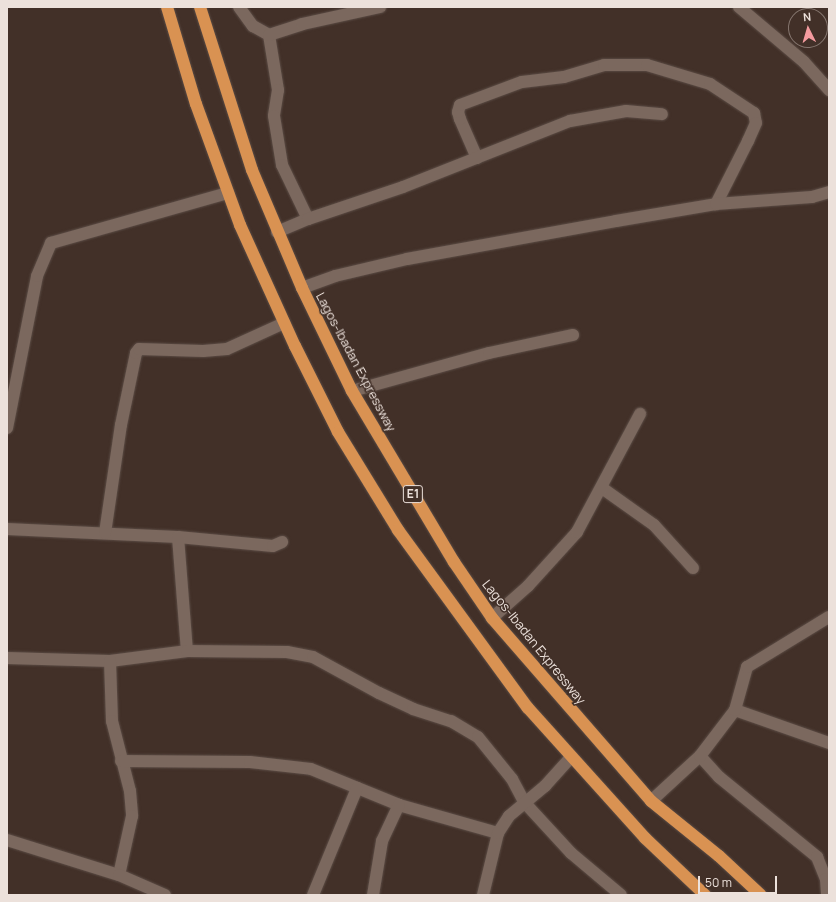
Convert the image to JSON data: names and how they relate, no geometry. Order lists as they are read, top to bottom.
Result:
{
  "streets": {
    "highway": ["Lagos-Ibadan Expressway", "E1"]
  },
  "scale_bar": "50 m",
  "north": "top"
}
